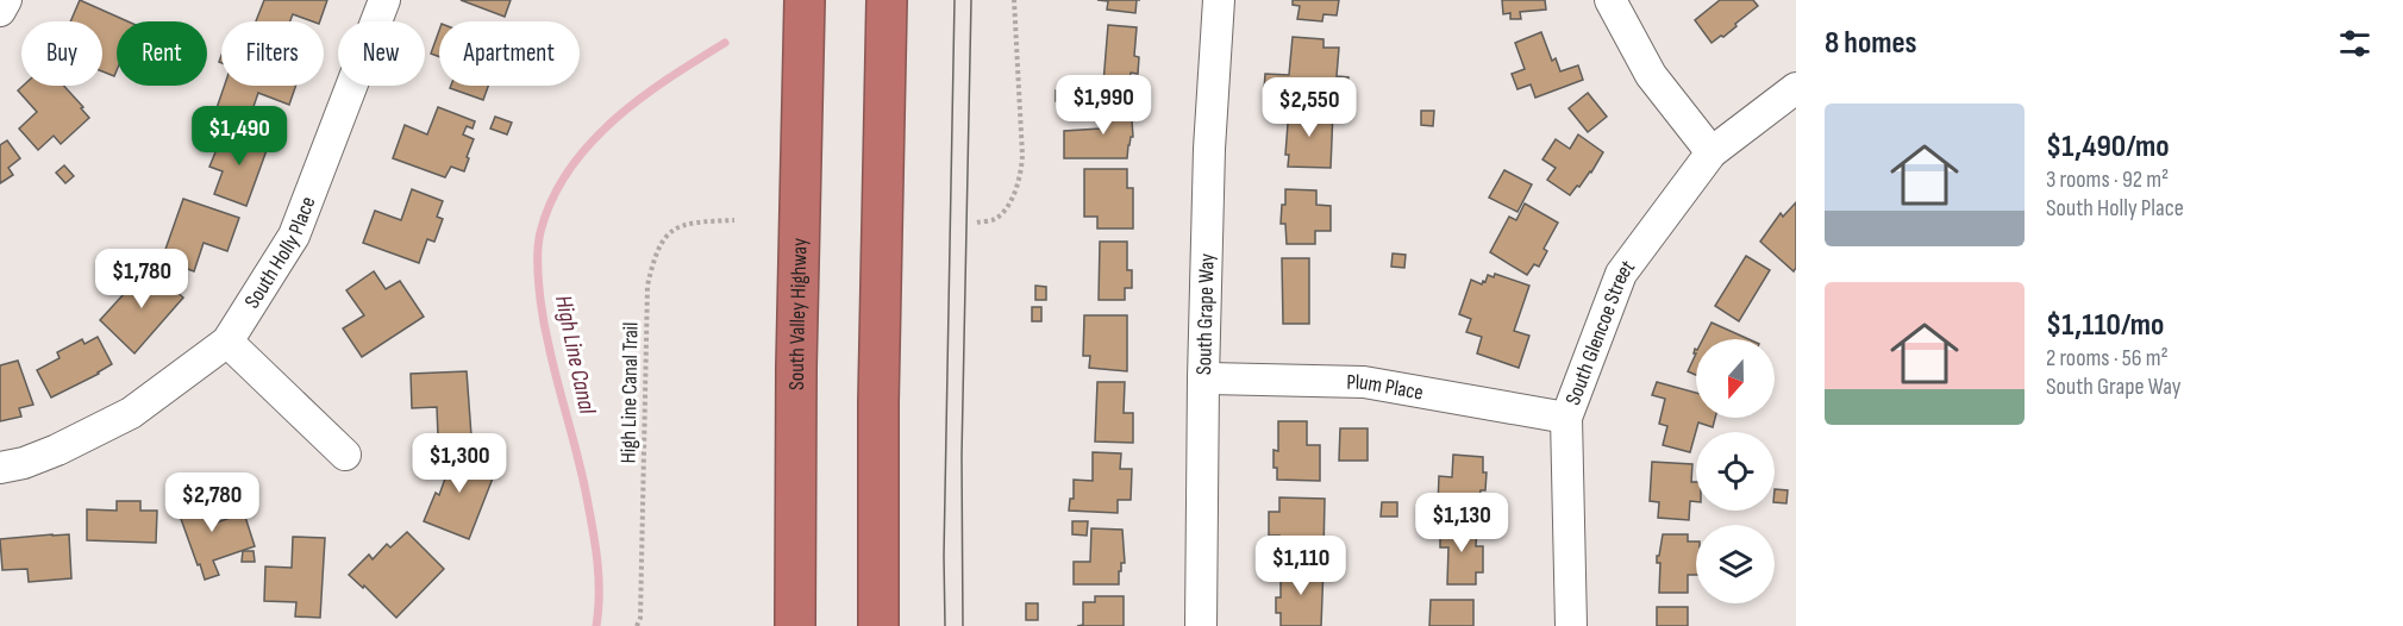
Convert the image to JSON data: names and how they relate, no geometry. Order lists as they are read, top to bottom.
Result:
{
  "streets": {
    "highway": ["South Valley Highway"],
    "street": [
      "South Holly Place",
      "South Grape Way",
      "South Glencoe Street",
      "Plum Place"
    ],
    "path": ["High Line Canal Trail"]
  },
  "crossings": [
    ["South Grape Way", "Plum Place"],
    ["South Glencoe Street", "Plum Place"]
  ],
  "water": ["High Line Canal"],
  "north": "bottom",
  "page": {
    "heading": "8 homes",
    "chip": [
      "Buy",
      "Rent",
      "Filters",
      "New",
      "Apartment"
    ],
    "price": [
      "$1,990",
      "$2,550",
      "$1,490",
      "$1,780",
      "$1,300",
      "$2,780",
      "$1,130",
      "$1,110"
    ],
    "list": [
      {
        "name": "$1,490/mo",
        "note": "3 rooms · 92 m² · South Holly Place"
      },
      {
        "name": "$1,110/mo",
        "note": "2 rooms · 56 m² · South Grape Way"
      }
    ]
  }
}
